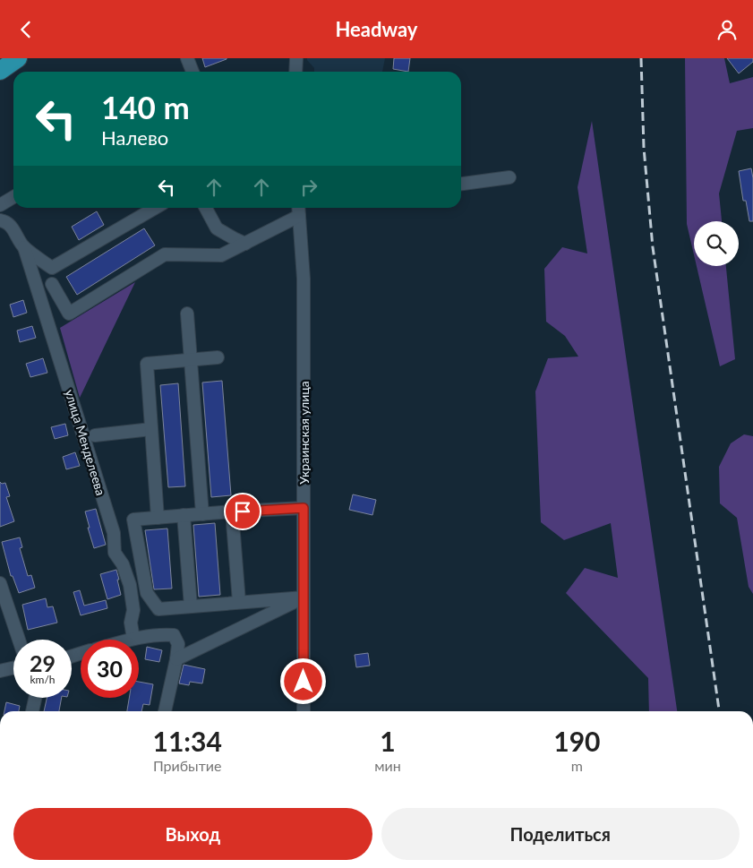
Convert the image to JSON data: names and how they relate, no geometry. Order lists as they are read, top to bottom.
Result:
{
  "streets": {
    "street": ["Украинская улица", "улица Менделеева"]
  },
  "page": {
    "header": "Headway",
    "turn": ["140 m", "Налево"],
    "speed": "29 km/h",
    "limit": "30",
    "eta": [
      "11:34",
      "Прибытие",
      "1",
      "мин",
      "190",
      "m"
    ],
    "buttons": ["Выход", "Поделиться"]
  }
}
